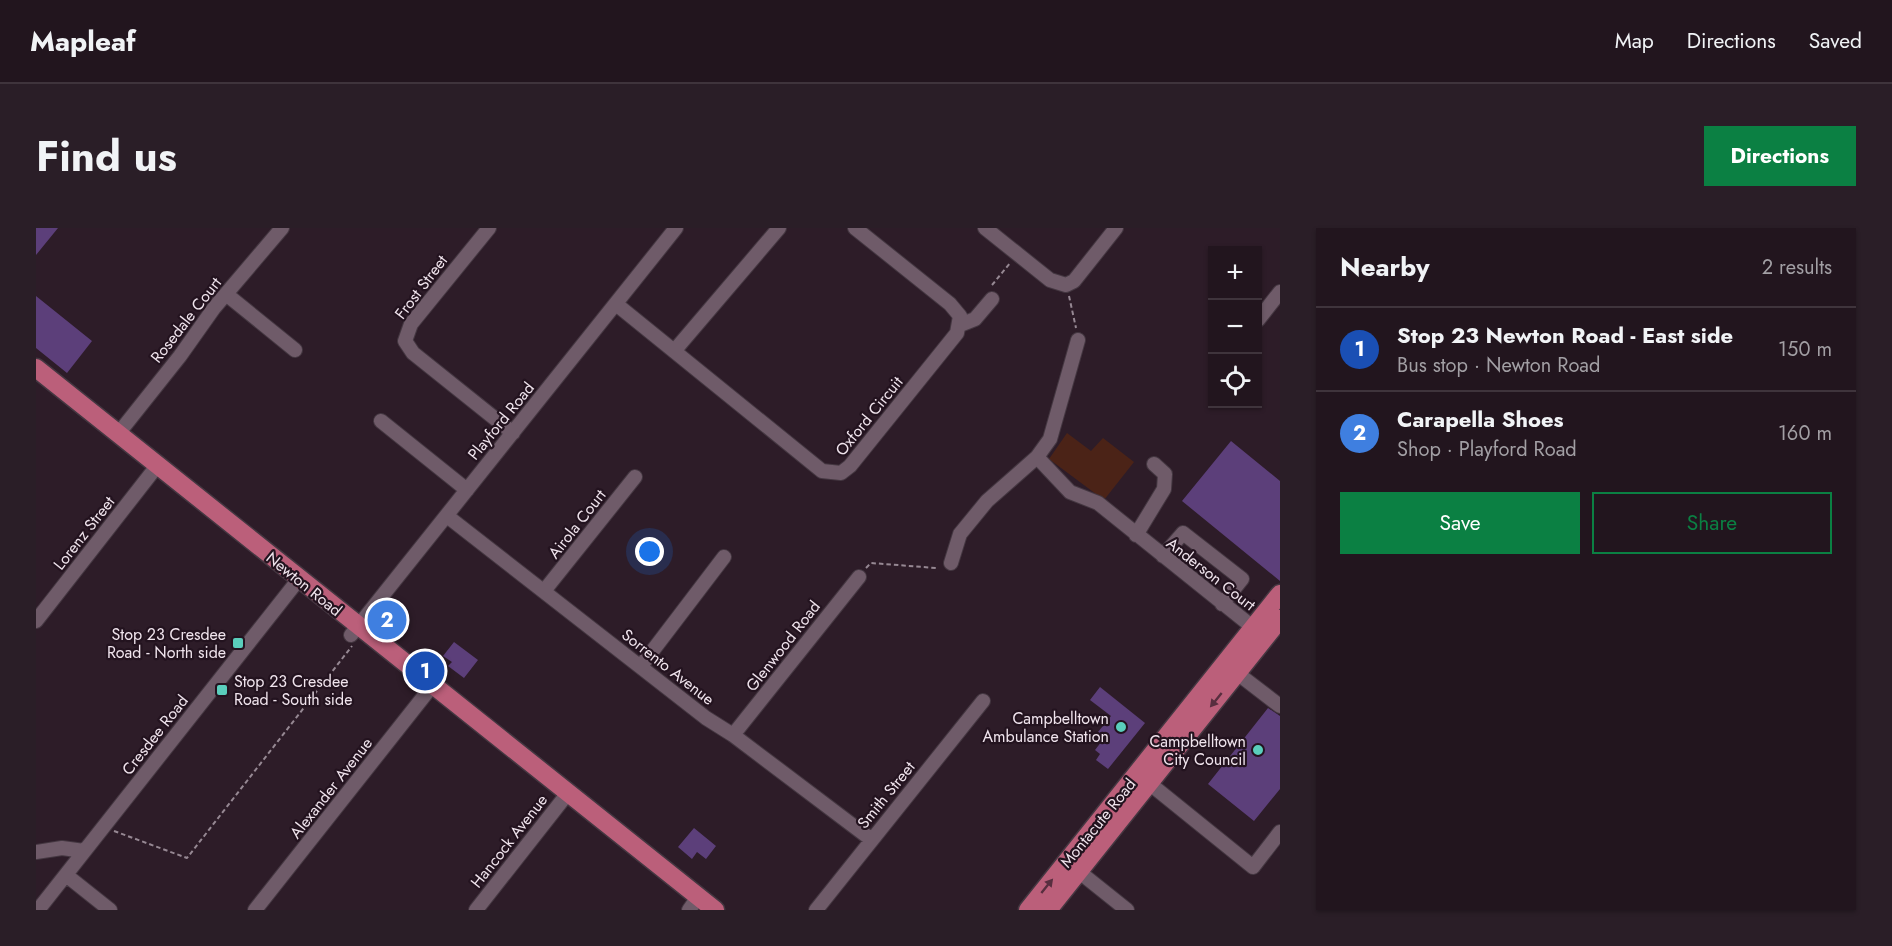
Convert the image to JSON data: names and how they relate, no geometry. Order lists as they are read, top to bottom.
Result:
{
  "streets": {
    "main road": ["Newton Road", "Montacute Road"],
    "street": [
      "Frost Street",
      "Rosedale Court",
      "Oxford Circuit",
      "Playford Road",
      "Airola Court",
      "Lorenz Street",
      "Anderson Court",
      "Glenwood Road",
      "Sorrento Avenue",
      "Cresdee Road",
      "Alexander Avenue",
      "Smith Street",
      "Hancock Avenue"
    ]
  },
  "crossings": [
    ["Frost Street", "Playford Road"],
    ["Rosedale Court", "Newton Road"],
    ["Oxford Circuit", "Playford Road"],
    ["Playford Road", "Newton Road"],
    ["Playford Road", "Sorrento Avenue"],
    ["Airola Court", "Sorrento Avenue"],
    ["Lorenz Street", "Newton Road"],
    ["Anderson Court", "Montacute Road"],
    ["Newton Road", "Cresdee Road"],
    ["Newton Road", "Alexander Avenue"],
    ["Newton Road", "Hancock Avenue"],
    ["Glenwood Road", "Sorrento Avenue"],
    ["Sorrento Avenue", "Smith Street"]
  ],
  "places": {
    "transit": ["Stop 23 Cresdee Road - North side", "Stop 23 Cresdee Road - South side"],
    "other": ["Campbelltown Ambulance Station", "Campbelltown City Council"]
  },
  "page": {
    "header": "Mapleaf",
    "nav": ["Map", "Directions", "Saved"],
    "title": "Find us",
    "buttons": [
      "Directions",
      ["Save", "Share"]
    ],
    "heading": ["Nearby", "2 results"],
    "map_buttons": ["+", "−"],
    "list": [
      {
        "mark": "1",
        "name": "Stop 23 Newton Road - East side",
        "note": "Bus stop · Newton Road",
        "value": "150 m"
      },
      {
        "mark": "2",
        "name": "Carapella Shoes",
        "note": "Shop · Playford Road",
        "value": "160 m"
      }
    ],
    "pins": ["2", "1"]
  }
}
